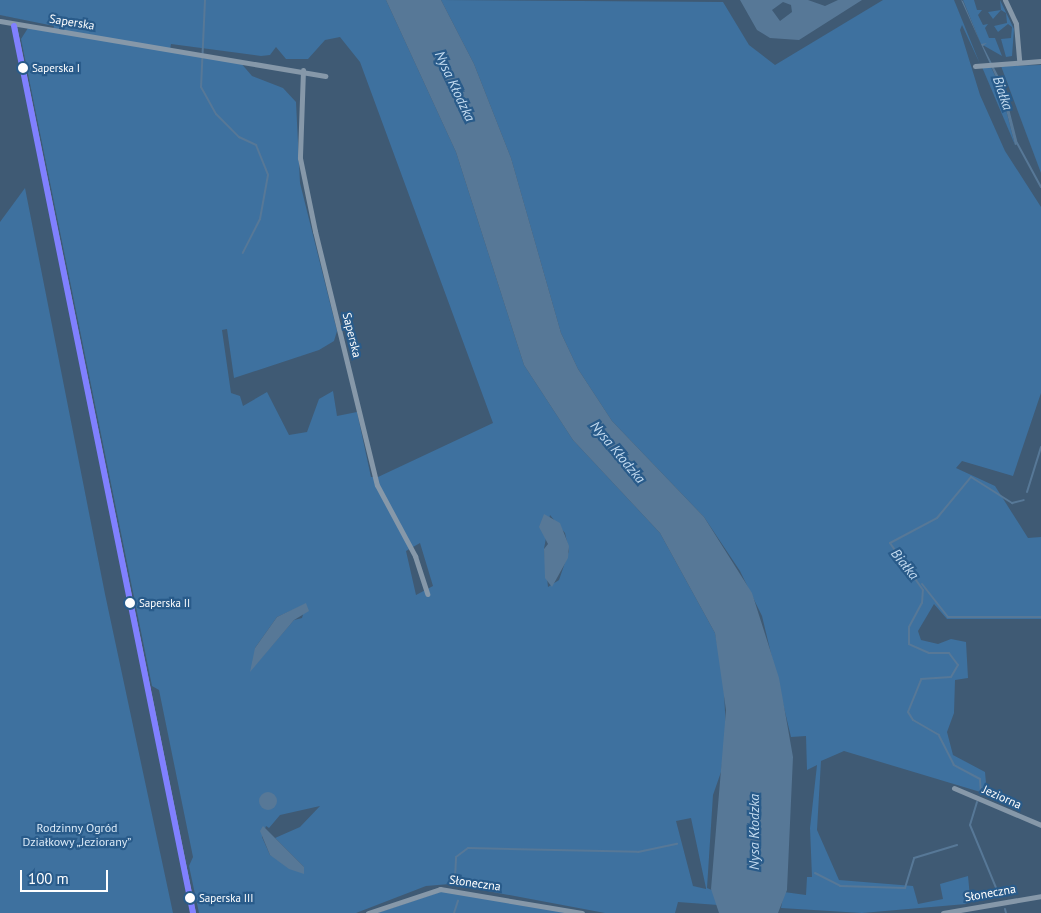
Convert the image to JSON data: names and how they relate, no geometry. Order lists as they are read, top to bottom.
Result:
{
  "streets": {
    "street": ["Saperska", "Jeziorna", "Słoneczna"]
  },
  "water": ["Nysa Kłodzka", "Białka"],
  "parks": ["Rodzinny Ogród Działkowy „Jeziorany”"],
  "places": ["Saperska I", "Saperska II", "Saperska III"],
  "scale_bar": "100 m"
}
